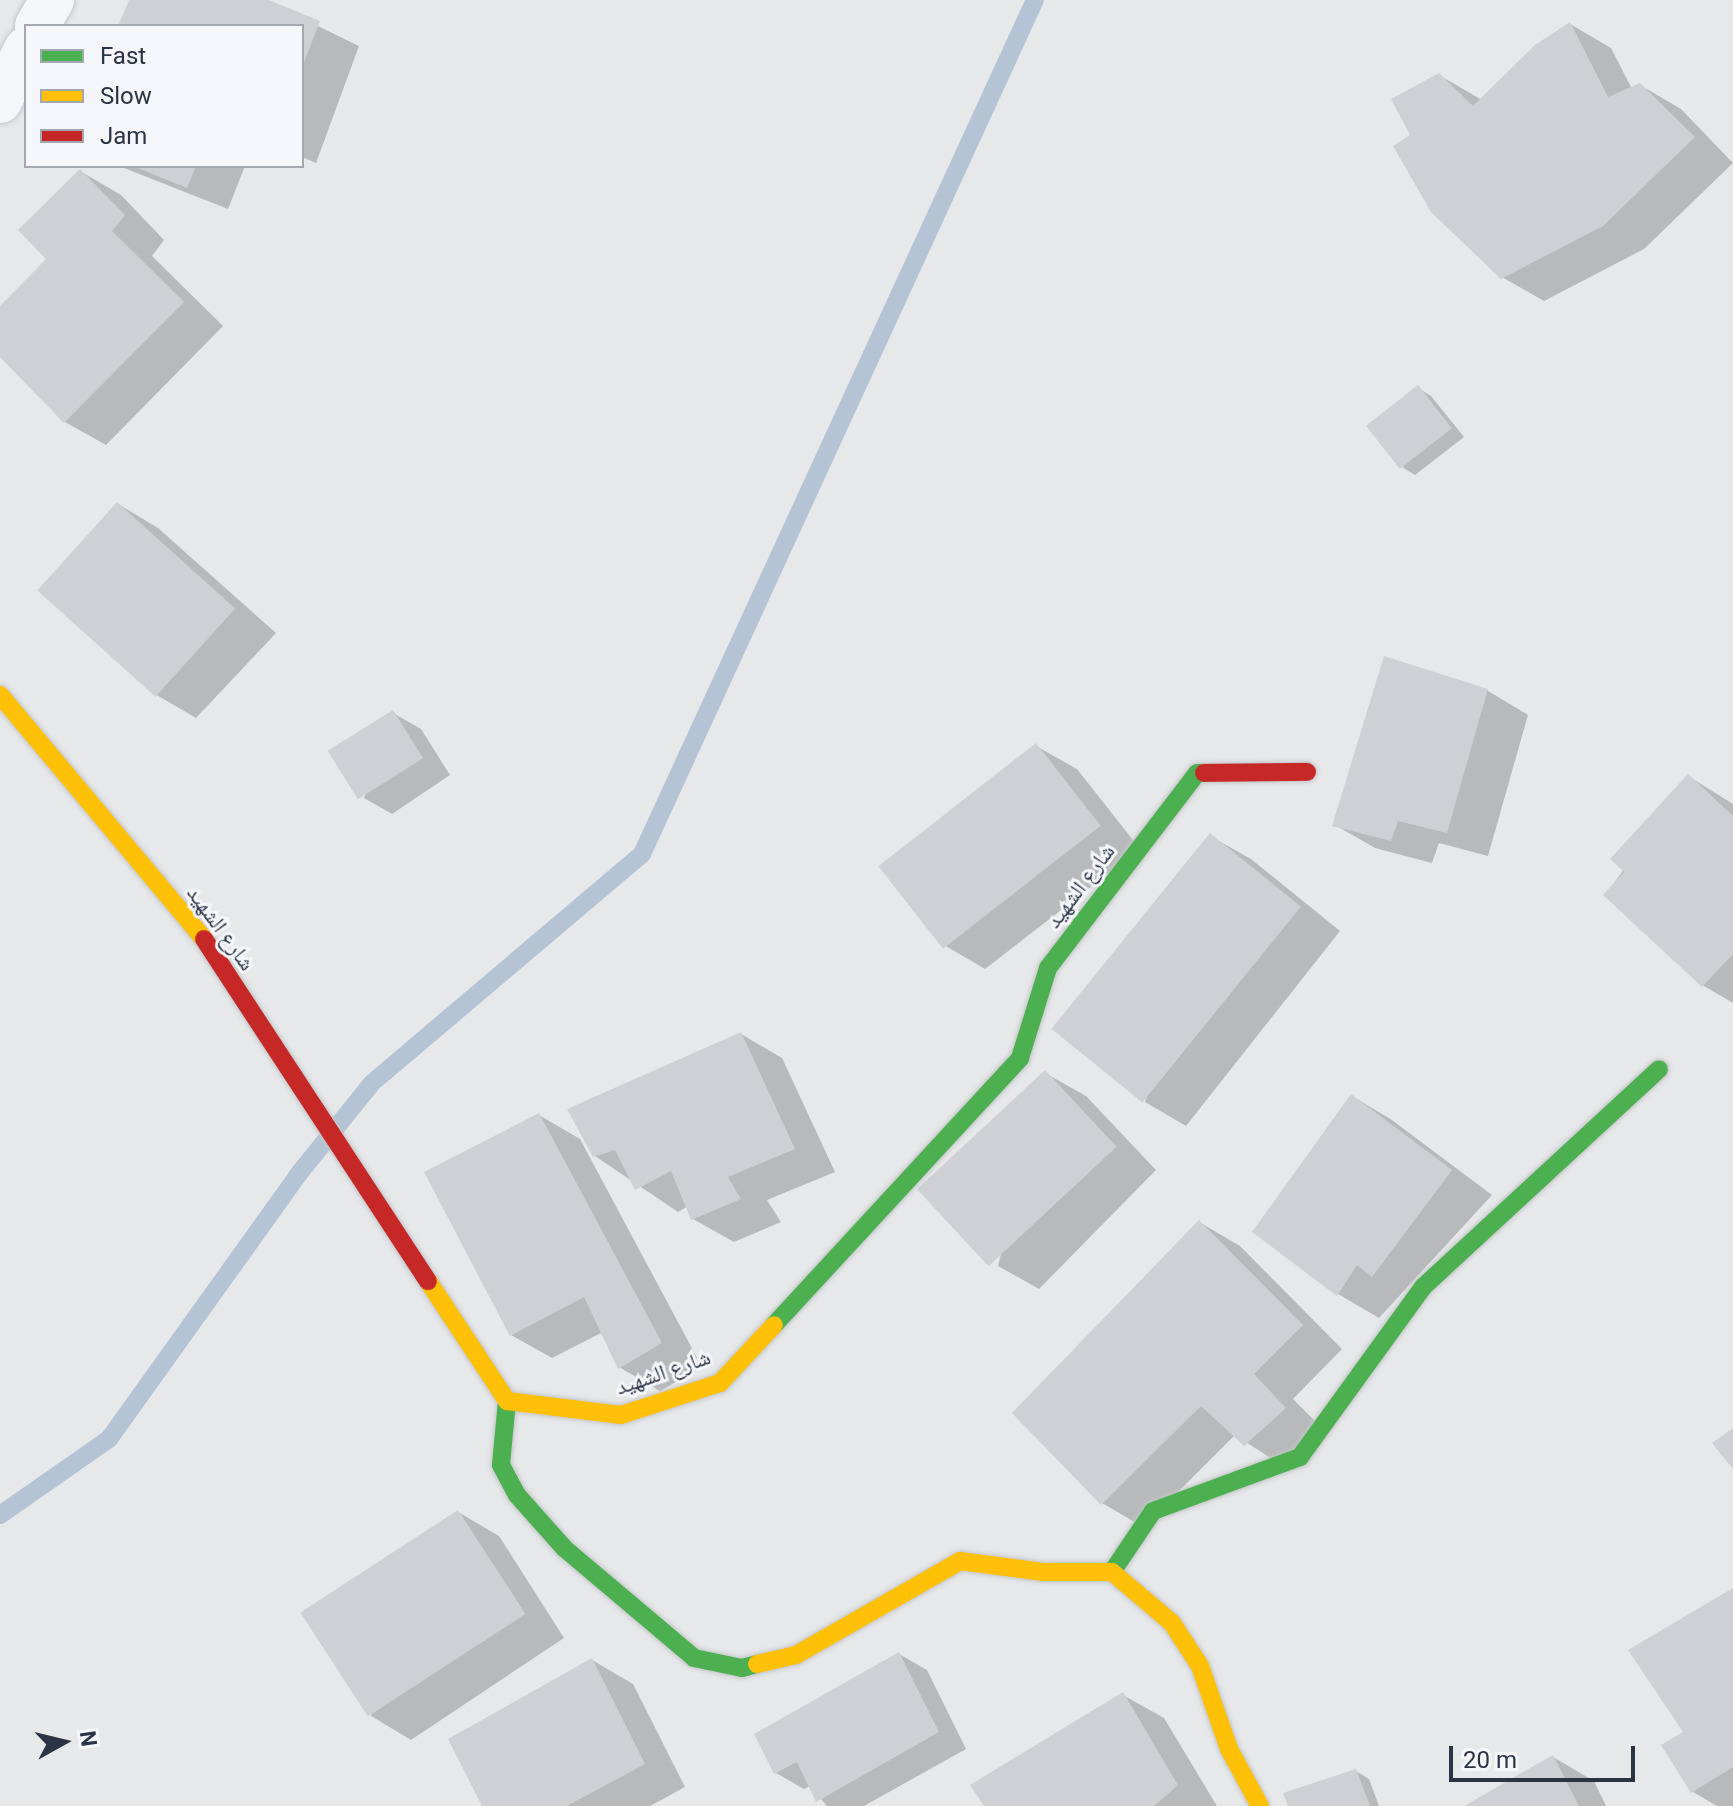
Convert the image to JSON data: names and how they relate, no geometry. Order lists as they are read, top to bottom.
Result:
{
  "streets": {
    "street": ["شارع الشهيد"]
  },
  "legend": ["Fast", "Slow", "Jam"],
  "scale_bar": "20 m",
  "north": "right"
}
